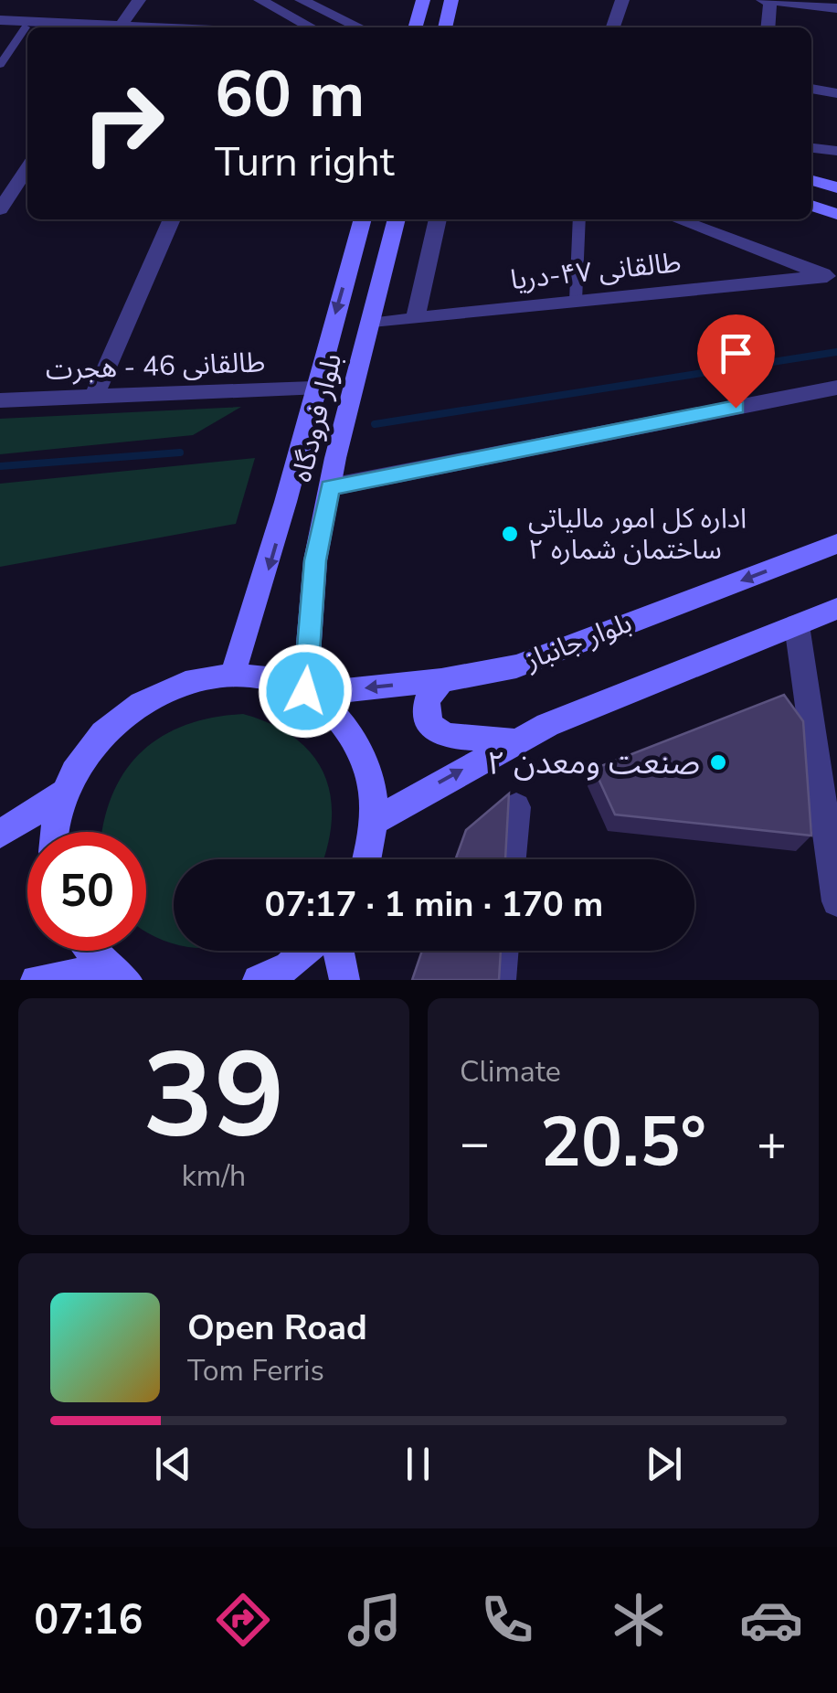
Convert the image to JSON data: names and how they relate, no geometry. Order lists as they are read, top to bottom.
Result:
{
  "streets": {
    "main road": ["بلوار فرودگاه", "بلوار جانباز"],
    "street": ["طالقانی ۴۷-دریا", "طالقانی 46 - هجرت"]
  },
  "crossings": [
    ["طالقانی ۴۷-دریا", "بلوار فرودگاه"],
    ["طالقانی 46 - هجرت", "بلوار فرودگاه"],
    ["بلوار فرودگاه", "بلوار جانباز"]
  ],
  "places": ["اداره کل امور مالیاتی ساختمان شماره ۲", "صنعت ومعدن ۲"],
  "page": {
    "turn": ["60 m", "Turn right"],
    "limit": "50",
    "trip": "07:17 · 1 min · 170 m",
    "tile": [
      ["39", "km/h"],
      "Climate"
    ],
    "heat": ["−", "20.5°", "+"],
    "song": ["Open Road", "Tom Ferris"],
    "tabs": "07:16"
  }
}
